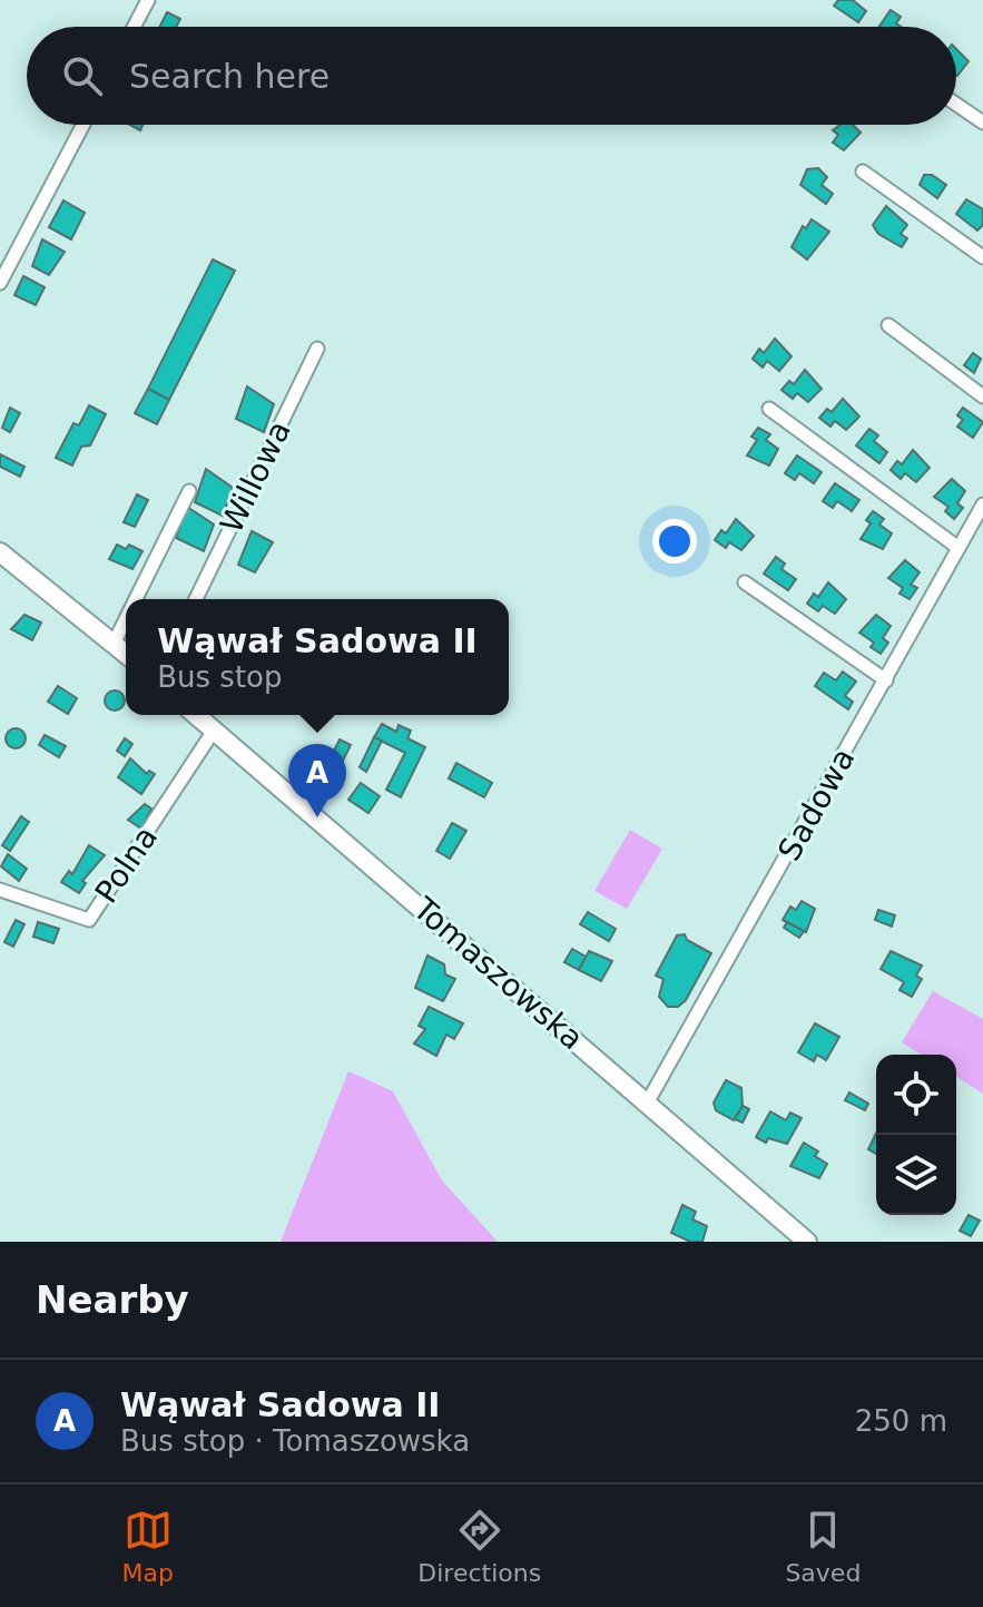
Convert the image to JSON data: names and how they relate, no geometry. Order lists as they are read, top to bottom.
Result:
{
  "streets": {
    "street": [
      "Willowa",
      "Sadowa",
      "Polna",
      "Tomaszowska"
    ]
  },
  "crossings": [
    ["Sadowa", "Tomaszowska"],
    ["Polna", "Tomaszowska"]
  ],
  "page": {
    "search": "Search here",
    "popup": ["Wąwał Sadowa II", "Bus stop"],
    "pins": "A",
    "heading": "Nearby",
    "list": [
      {
        "mark": "A",
        "name": "Wąwał Sadowa II",
        "note": "Bus stop · Tomaszowska",
        "value": "250 m"
      }
    ],
    "nav": ["Map", "Directions", "Saved"]
  }
}
